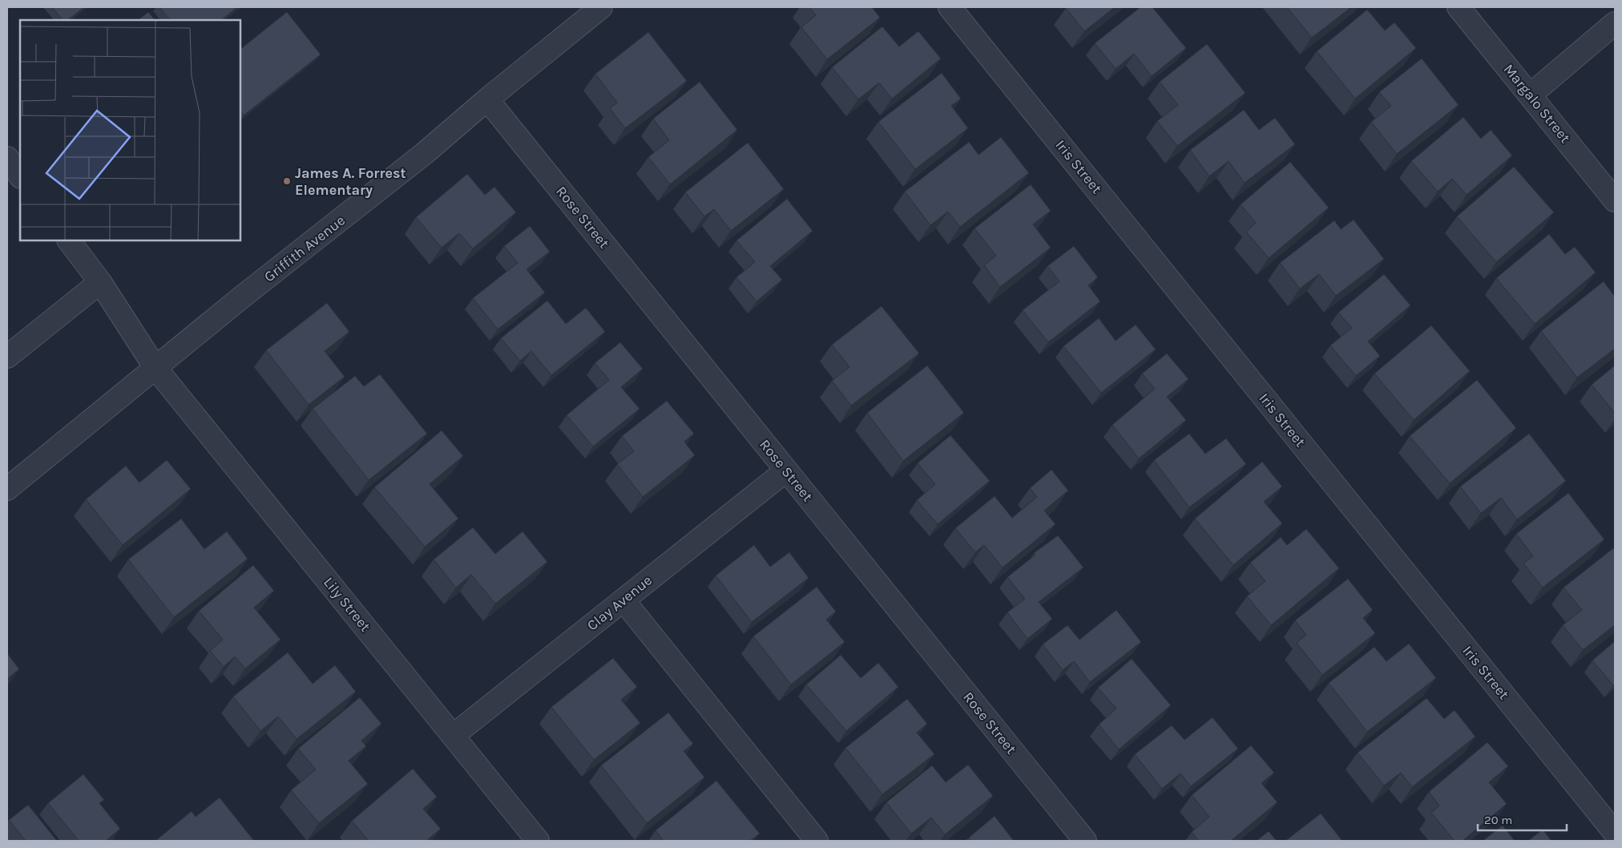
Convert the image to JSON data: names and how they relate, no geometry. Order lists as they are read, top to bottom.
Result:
{
  "streets": {
    "street": [
      "Margalo Street",
      "Iris Street",
      "Rose Street",
      "Griffith Avenue",
      "Clay Avenue",
      "Lily Street"
    ]
  },
  "crossings": [
    ["Rose Street", "Griffith Avenue"],
    ["Rose Street", "Clay Avenue"],
    ["Griffith Avenue", "Lily Street"],
    ["Clay Avenue", "Lily Street"]
  ],
  "places": ["James A. Forrest Elementary"],
  "scale_bar": "20 m"
}
